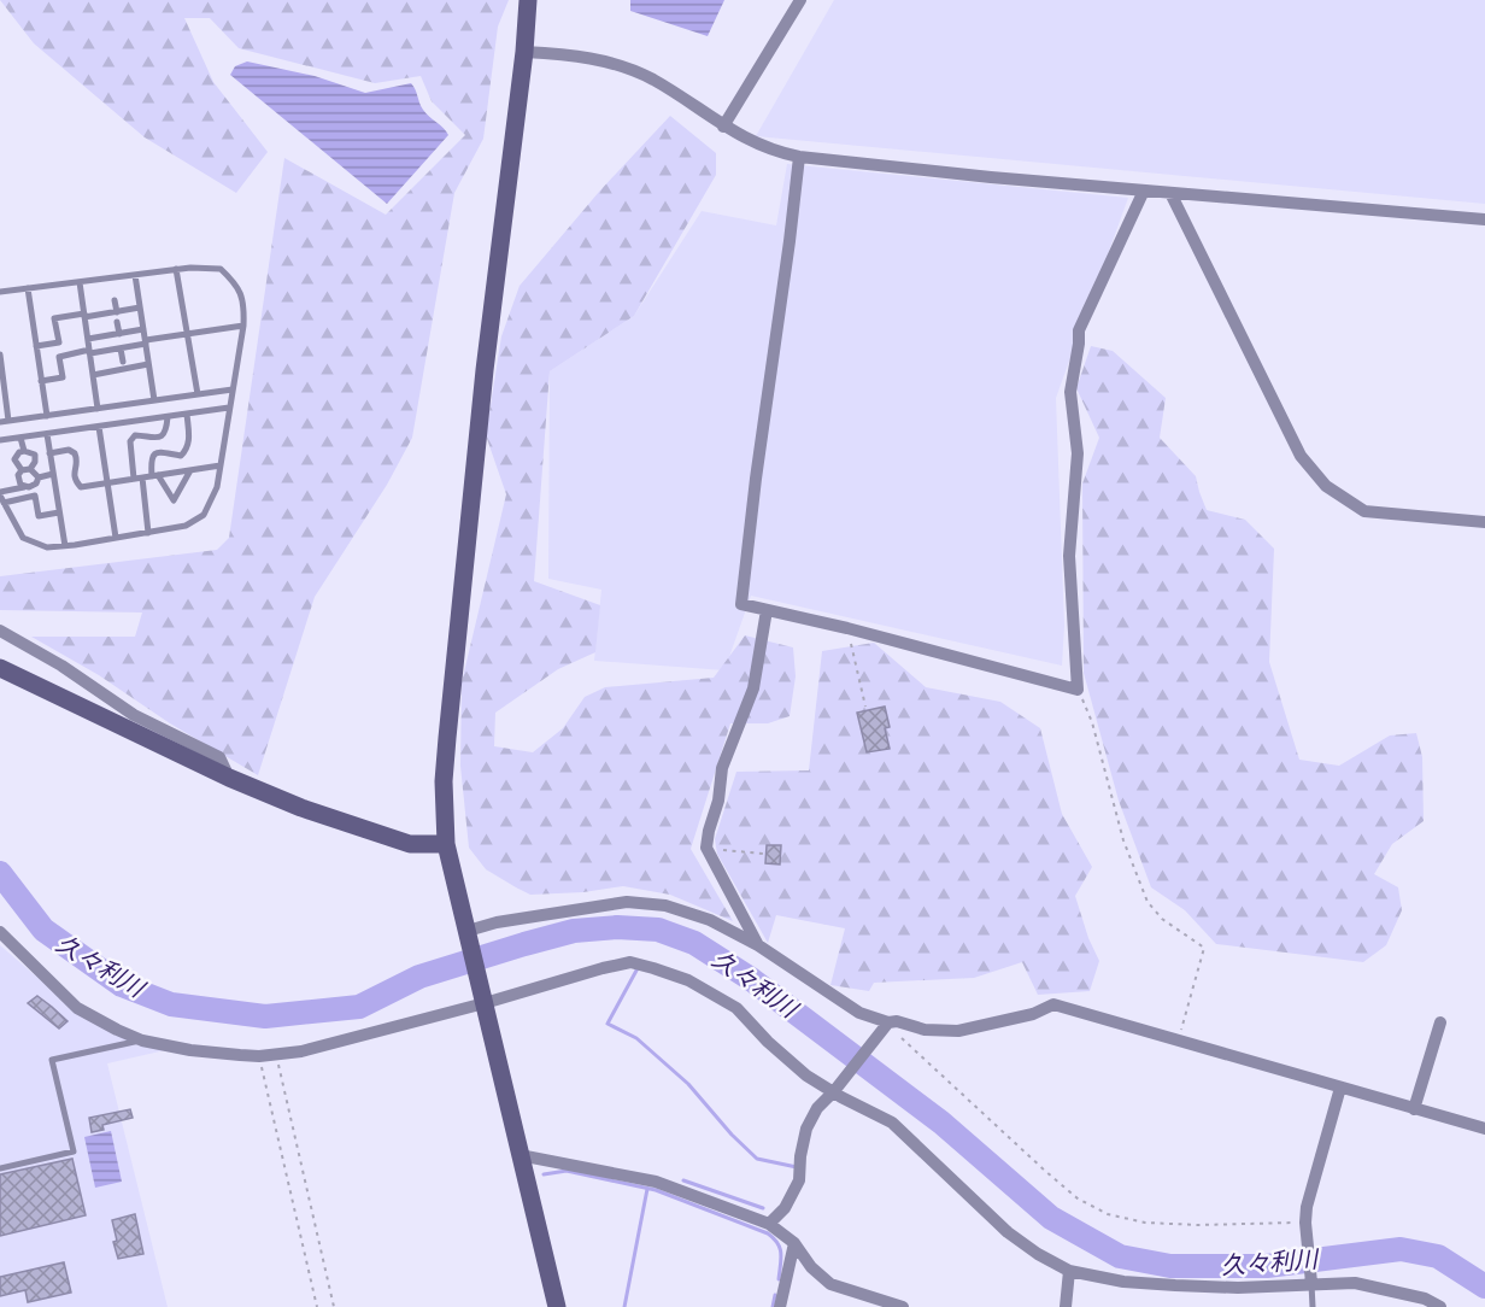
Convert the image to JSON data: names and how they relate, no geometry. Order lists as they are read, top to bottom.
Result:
{
  "water": ["久々利川"]
}
